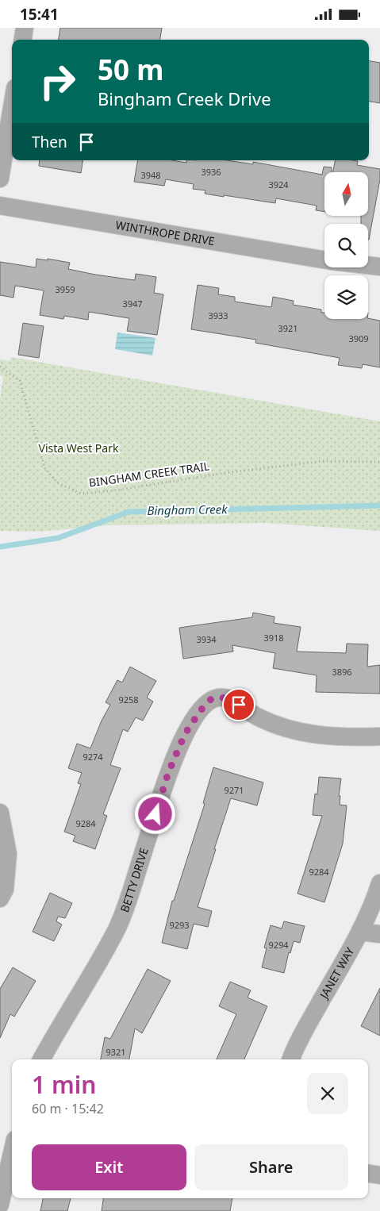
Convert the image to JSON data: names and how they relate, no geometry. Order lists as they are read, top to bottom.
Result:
{
  "streets": {
    "street": ["WINTHROPE DRIVE", "BETTY DRIVE", "JANET WAY"],
    "path": ["BINGHAM CREEK TRAIL"]
  },
  "water": ["Bingham Creek"],
  "parks": ["Vista West Park"],
  "house_numbers": [
    "3936",
    "3948",
    "3924",
    "3959",
    "3947",
    "3933",
    "3921",
    "3909",
    "3918",
    "3934",
    "3896",
    "9258",
    "9274",
    "9271",
    "9284",
    "9284",
    "9293",
    "9294",
    "9321"
  ],
  "north": "top",
  "page": {
    "status": "15:41",
    "turn": ["50 m", "Bingham Creek Drive"],
    "then": "Then",
    "heading": ["1 min", "60 m · 15:42"],
    "buttons": ["Exit", "Share"]
  }
}
